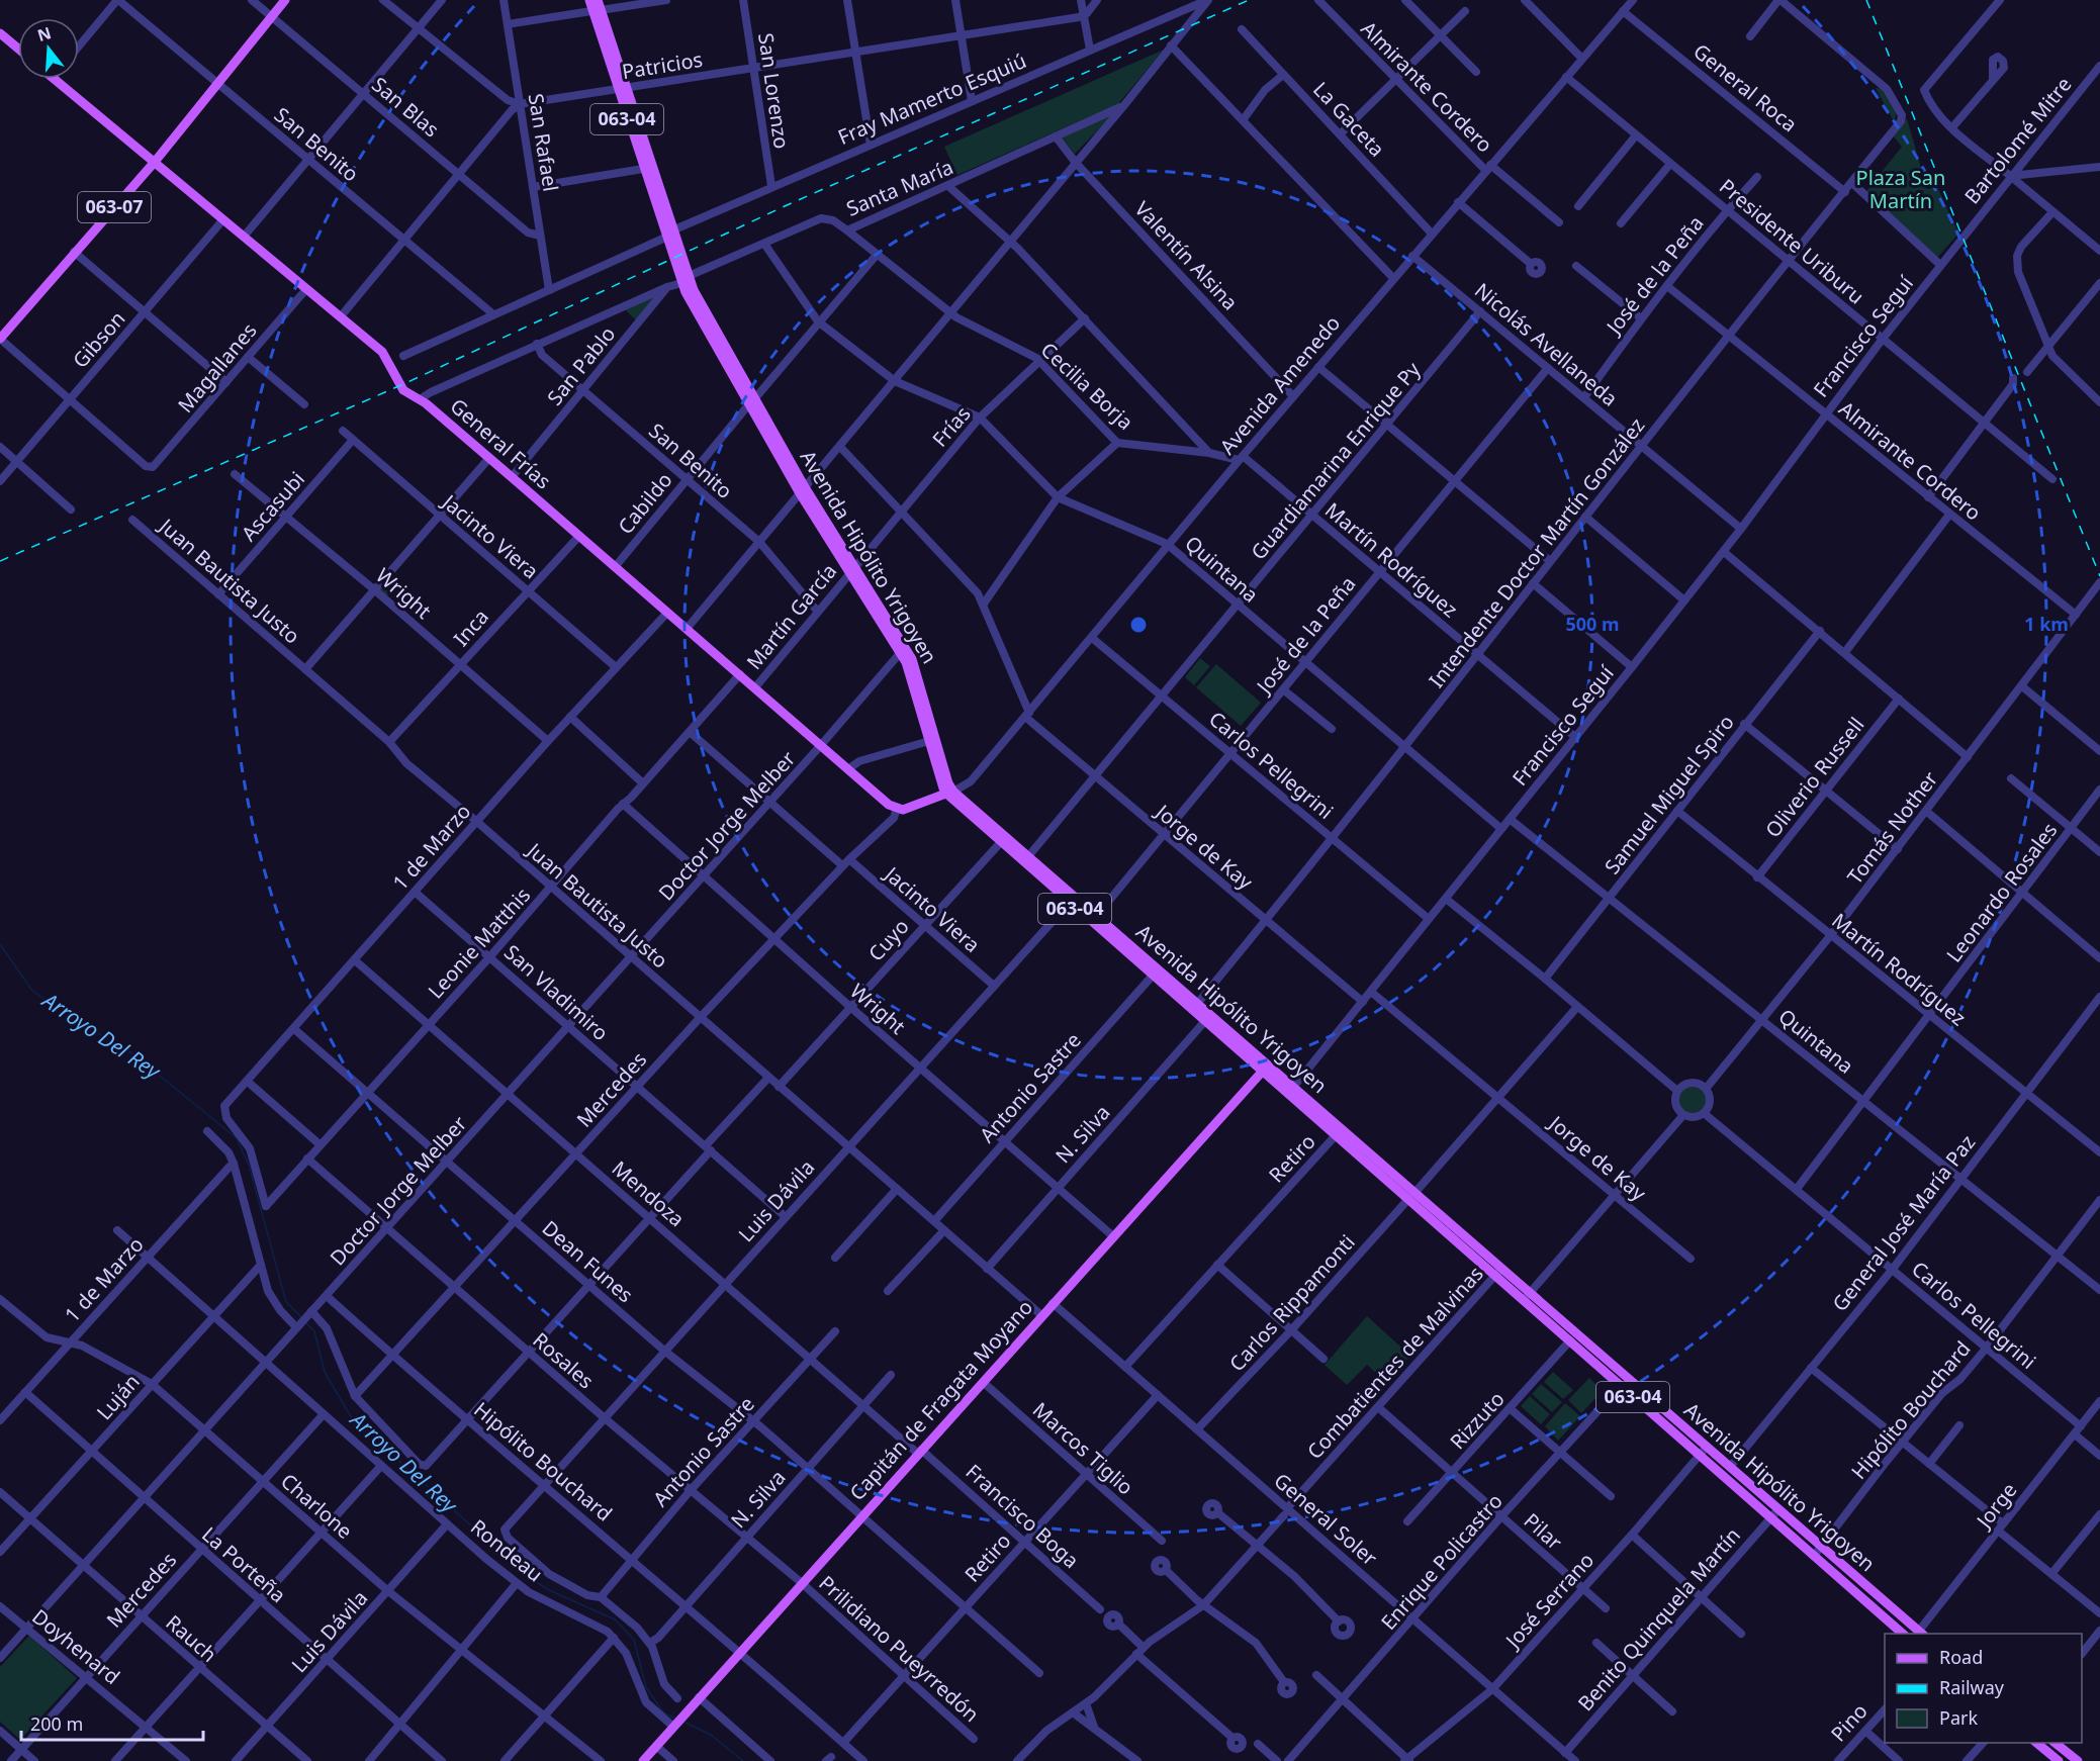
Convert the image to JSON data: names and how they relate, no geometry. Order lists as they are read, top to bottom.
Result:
{
  "streets": {
    "main road": [
      "063-04",
      "063-07",
      "General Frías",
      "Avenida Hipólito Yrigoyen",
      "Capitán de Fragata Moyano"
    ],
    "street": [
      "Patricios",
      "Almirante Cordero",
      "General Roca",
      "San Lorenzo",
      "Fray Mamerto Esquiú",
      "San Blas",
      "La Gaceta",
      "Bartolomé Mitre",
      "San Rafael",
      "San Benito",
      "Santa María",
      "Presidente Uriburu",
      "Valentín Alsina",
      "José de la Peña",
      "Francisco Seguí",
      "Gibson",
      "Nicolás Avellaneda",
      "San Pablo",
      "Magallanes",
      "Avenida Amenedo",
      "Cecilia Borja",
      "Frías",
      "Guardiamarina Enrique Py",
      "Cabildo",
      "Ascasubi",
      "Jacinto Viera",
      "Intendente Doctor Martín González",
      "Martín Rodríguez",
      "Quintana",
      "Juan Bautista Justo",
      "Wright",
      "Martín García",
      "Inca",
      "Carlos Pellegrini",
      "Oliverio Russell",
      "Samuel Miguel Spiro",
      "Doctor Jorge Melber",
      "Tomás Nother",
      "1 de Marzo",
      "Jorge de Kay",
      "Leonardo Rosales",
      "Cuyo",
      "Leonie Matthis",
      "San Vladimiro",
      "Antonio Sastre",
      "Mercedes",
      "N. Silva",
      "Retiro",
      "Mendoza",
      "Luis Dávila",
      "General José María Paz",
      "Dean Funes",
      "Carlos Rippamonti",
      "Rosales",
      "Combatientes de Malvinas",
      "Luján",
      "Hipólito Bouchard",
      "Rizzuto",
      "Marcos Tiglio",
      "Jorge",
      "Charlone",
      "Francisco Boga",
      "General Soler",
      "Pilar",
      "Rondeau",
      "Enrique Policastro",
      "La Porteña",
      "José Serrano",
      "Benito Quinquela Martín",
      "Rauch",
      "Doyhenard",
      "Prilidiano Pueyrredón",
      "Pino"
    ]
  },
  "crossings": [
    ["Patricios", "San Lorenzo"],
    ["Patricios", "San Rafael"],
    ["Patricios", "Avenida Hipólito Yrigoyen"],
    ["Almirante Cordero", "José de la Peña"],
    ["Almirante Cordero", "Francisco Seguí"],
    ["Almirante Cordero", "Avenida Amenedo"],
    ["Almirante Cordero", "Intendente Doctor Martín González"],
    ["Almirante Cordero", "Tomás Nother"],
    ["General Roca", "Avenida Amenedo"],
    ["General Roca", "Intendente Doctor Martín González"],
    ["San Lorenzo", "Fray Mamerto Esquiú"],
    ["Fray Mamerto Esquiú", "San Rafael"],
    ["Fray Mamerto Esquiú", "San Benito"],
    ["Fray Mamerto Esquiú", "Avenida Hipólito Yrigoyen"],
    ["San Blas", "San Rafael"],
    ["San Blas", "063-07"],
    ["La Gaceta", "Avenida Amenedo"],
    ["Bartolomé Mitre", "Francisco Seguí"],
    ["San Benito", "063-07"],
    ["San Benito", "San Pablo"],
    ["San Benito", "Cabildo"],
    ["San Benito", "Martín García"],
    ["Santa María", "Valentín Alsina"],
    ["Santa María", "Cecilia Borja"],
    ["Santa María", "Avenida Hipólito Yrigoyen"],
    ["063-07", "General Frías"],
    ["Presidente Uriburu", "José de la Peña"],
    ["Presidente Uriburu", "Francisco Seguí"],
    ["Presidente Uriburu", "Avenida Amenedo"],
    ["Presidente Uriburu", "Intendente Doctor Martín González"],
    ["Valentín Alsina", "Avenida Amenedo"],
    ["José de la Peña", "Nicolás Avellaneda"],
    ["José de la Peña", "Avenida Hipólito Yrigoyen"],
    ["José de la Peña", "Martín Rodríguez"],
    ["José de la Peña", "Quintana"],
    ["José de la Peña", "Carlos Pellegrini"],
    ["José de la Peña", "Jorge de Kay"],
    ["Francisco Seguí", "Nicolás Avellaneda"],
    ["Francisco Seguí", "Avenida Hipólito Yrigoyen"],
    ["Francisco Seguí", "Martín Rodríguez"],
    ["Francisco Seguí", "Quintana"],
    ["Francisco Seguí", "Carlos Pellegrini"],
    ["Francisco Seguí", "Jorge de Kay"],
    ["Gibson", "Magallanes"],
    ["Gibson", "General Frías"],
    ["Nicolás Avellaneda", "Avenida Amenedo"],
    ["Nicolás Avellaneda", "Guardiamarina Enrique Py"],
    ["Nicolás Avellaneda", "Intendente Doctor Martín González"],
    ["San Pablo", "General Frías"],
    ["Magallanes", "General Frías"],
    ["Avenida Amenedo", "Avenida Hipólito Yrigoyen"],
    ["Avenida Amenedo", "Martín Rodríguez"],
    ["Avenida Amenedo", "Quintana"],
    ["Avenida Amenedo", "Carlos Pellegrini"],
    ["Avenida Amenedo", "Jorge de Kay"],
    ["Cecilia Borja", "Frías"],
    ["Cecilia Borja", "Cabildo"],
    ["Cecilia Borja", "Martín Rodríguez"],
    ["Frías", "Avenida Hipólito Yrigoyen"],
    ["Frías", "Quintana"],
    ["Frías", "Martín García"],
    ["Frías", "Jorge de Kay"],
    ["General Frías", "Cabildo"],
    ["General Frías", "Martín García"],
    ["General Frías", "Inca"],
    ["General Frías", "Doctor Jorge Melber"],
    ["General Frías", "1 de Marzo"],
    ["General Frías", "Leonie Matthis"],
    ["General Frías", "Mercedes"],
    ["Guardiamarina Enrique Py", "Avenida Hipólito Yrigoyen"],
    ["Guardiamarina Enrique Py", "Martín Rodríguez"],
    ["Guardiamarina Enrique Py", "Quintana"],
    ["Guardiamarina Enrique Py", "Carlos Pellegrini"],
    ["Guardiamarina Enrique Py", "Jorge de Kay"],
    ["Cabildo", "Avenida Hipólito Yrigoyen"],
    ["Ascasubi", "Jacinto Viera"],
    ["Ascasubi", "Juan Bautista Justo"],
    ["Ascasubi", "Wright"],
    ["Jacinto Viera", "Inca"],
    ["Jacinto Viera", "1 de Marzo"],
    ["Jacinto Viera", "Cuyo"],
    ["Jacinto Viera", "Mercedes"],
    ["Jacinto Viera", "Luis Dávila"],
    ["Intendente Doctor Martín González", "Avenida Hipólito Yrigoyen"],
    ["Intendente Doctor Martín González", "Martín Rodríguez"],
    ["Intendente Doctor Martín González", "Quintana"],
    ["Intendente Doctor Martín González", "Carlos Pellegrini"],
    ["Intendente Doctor Martín González", "Jorge de Kay"],
    ["Avenida Hipólito Yrigoyen", "Martín García"],
    ["Avenida Hipólito Yrigoyen", "Doctor Jorge Melber"],
    ["Avenida Hipólito Yrigoyen", "Cuyo"],
    ["Avenida Hipólito Yrigoyen", "Antonio Sastre"],
    ["Avenida Hipólito Yrigoyen", "N. Silva"],
    ["Avenida Hipólito Yrigoyen", "Retiro"],
    ["Avenida Hipólito Yrigoyen", "Luis Dávila"],
    ["Avenida Hipólito Yrigoyen", "General José María Paz"],
    ["Avenida Hipólito Yrigoyen", "Carlos Rippamonti"],
    ["Avenida Hipólito Yrigoyen", "Combatientes de Malvinas"],
    ["Avenida Hipólito Yrigoyen", "Capitán de Fragata Moyano"],
    ["Avenida Hipólito Yrigoyen", "Hipólito Bouchard"],
    ["Avenida Hipólito Yrigoyen", "Rizzuto"],
    ["Avenida Hipólito Yrigoyen", "Jorge"],
    ["Avenida Hipólito Yrigoyen", "Enrique Policastro"],
    ["Avenida Hipólito Yrigoyen", "José Serrano"],
    ["Avenida Hipólito Yrigoyen", "Benito Quinquela Martín"],
    ["Martín Rodríguez", "Oliverio Russell"],
    ["Martín Rodríguez", "Samuel Miguel Spiro"],
    ["Martín Rodríguez", "Tomás Nother"],
    ["Martín Rodríguez", "Leonardo Rosales"],
    ["Martín Rodríguez", "General José María Paz"],
    ["Quintana", "Samuel Miguel Spiro"],
    ["Quintana", "Tomás Nother"],
    ["Quintana", "Leonardo Rosales"],
    ["Quintana", "General José María Paz"],
    ["Quintana", "Hipólito Bouchard"],
    ["Juan Bautista Justo", "Inca"],
    ["Juan Bautista Justo", "Doctor Jorge Melber"],
    ["Juan Bautista Justo", "1 de Marzo"],
    ["Juan Bautista Justo", "Cuyo"],
    ["Juan Bautista Justo", "Leonie Matthis"],
    ["Juan Bautista Justo", "Antonio Sastre"],
    ["Juan Bautista Justo", "Mercedes"],
    ["Juan Bautista Justo", "N. Silva"],
    ["Juan Bautista Justo", "Luis Dávila"],
    ["Juan Bautista Justo", "Capitán de Fragata Moyano"],
    ["Wright", "Inca"],
    ["Wright", "Doctor Jorge Melber"],
    ["Wright", "1 de Marzo"],
    ["Wright", "Cuyo"],
    ["Wright", "Leonie Matthis"],
    ["Wright", "Antonio Sastre"],
    ["Wright", "Mercedes"],
    ["Wright", "N. Silva"],
    ["Wright", "Luis Dávila"],
    ["Wright", "Capitán de Fragata Moyano"],
    ["Carlos Pellegrini", "Tomás Nother"],
    ["Carlos Pellegrini", "Leonardo Rosales"],
    ["Carlos Pellegrini", "General José María Paz"],
    ["Carlos Pellegrini", "Hipólito Bouchard"],
    ["Carlos Pellegrini", "Jorge"],
    ["Doctor Jorge Melber", "San Vladimiro"],
    ["Doctor Jorge Melber", "Mendoza"],
    ["Doctor Jorge Melber", "Dean Funes"],
    ["Doctor Jorge Melber", "Rosales"],
    ["Doctor Jorge Melber", "Hipólito Bouchard"],
    ["Doctor Jorge Melber", "Charlone"],
    ["Doctor Jorge Melber", "Rondeau"],
    ["Doctor Jorge Melber", "La Porteña"],
    ["Doctor Jorge Melber", "Rauch"],
    ["Doctor Jorge Melber", "Doyhenard"],
    ["1 de Marzo", "Leonie Matthis"],
    ["1 de Marzo", "San Vladimiro"],
    ["1 de Marzo", "Mendoza"],
    ["1 de Marzo", "Dean Funes"],
    ["1 de Marzo", "Charlone"],
    ["1 de Marzo", "Rondeau"],
    ["1 de Marzo", "La Porteña"],
    ["Leonie Matthis", "San Vladimiro"],
    ["Leonie Matthis", "Mendoza"],
    ["Leonie Matthis", "Dean Funes"],
    ["Leonie Matthis", "Rosales"],
    ["San Vladimiro", "Mercedes"],
    ["San Vladimiro", "Luis Dávila"],
    ["Antonio Sastre", "Mendoza"],
    ["Antonio Sastre", "Luis Dávila"],
    ["Antonio Sastre", "Dean Funes"],
    ["Antonio Sastre", "Rosales"],
    ["Antonio Sastre", "Hipólito Bouchard"],
    ["Mercedes", "Mendoza"],
    ["Mercedes", "Dean Funes"],
    ["Mercedes", "Rosales"],
    ["Mercedes", "Hipólito Bouchard"],
    ["Mercedes", "Charlone"],
    ["Mercedes", "Rondeau"],
    ["Mercedes", "La Porteña"],
    ["Mercedes", "Rauch"],
    ["Mercedes", "Doyhenard"],
    ["N. Silva", "Mendoza"],
    ["N. Silva", "Dean Funes"],
    ["N. Silva", "Rosales"],
    ["N. Silva", "Hipólito Bouchard"],
    ["Retiro", "Dean Funes"],
    ["Retiro", "Hipólito Bouchard"],
    ["Retiro", "Marcos Tiglio"],
    ["Retiro", "Francisco Boga"],
    ["Retiro", "General Soler"],
    ["Retiro", "Prilidiano Pueyrredón"],
    ["Mendoza", "Luis Dávila"],
    ["Mendoza", "Capitán de Fragata Moyano"],
    ["Mendoza", "Francisco Boga"],
    ["Luis Dávila", "Dean Funes"],
    ["Luis Dávila", "Rosales"],
    ["Luis Dávila", "Hipólito Bouchard"],
    ["Luis Dávila", "Charlone"],
    ["Luis Dávila", "Rondeau"],
    ["Luis Dávila", "La Porteña"],
    ["Luis Dávila", "Rauch"],
    ["Dean Funes", "Capitán de Fragata Moyano"],
    ["Carlos Rippamonti", "General Soler"],
    ["Rosales", "Capitán de Fragata Moyano"],
    ["Rosales", "Prilidiano Pueyrredón"],
    ["Combatientes de Malvinas", "General Soler"],
    ["Combatientes de Malvinas", "Pilar"],
    ["Luján", "Charlone"],
    ["Luján", "Rondeau"],
    ["Luján", "La Porteña"],
    ["Luján", "Rauch"],
    ["Capitán de Fragata Moyano", "Hipólito Bouchard"],
    ["Capitán de Fragata Moyano", "Marcos Tiglio"],
    ["Capitán de Fragata Moyano", "Francisco Boga"],
    ["Capitán de Fragata Moyano", "General Soler"],
    ["Capitán de Fragata Moyano", "Rondeau"],
    ["Capitán de Fragata Moyano", "Prilidiano Pueyrredón"],
    ["Rizzuto", "Pilar"],
    ["General Soler", "Enrique Policastro"],
    ["General Soler", "José Serrano"],
    ["General Soler", "Benito Quinquela Martín"],
    ["Pilar", "Enrique Policastro"],
    ["Pilar", "José Serrano"]
  ],
  "water": ["Arroyo Del Rey"],
  "parks": ["Plaza San Martín"],
  "legend": ["Road", "Railway", "Park"],
  "scale_bar": "200 m",
  "north": "top",
  "rings": ["500 m", "1 km"]
}
